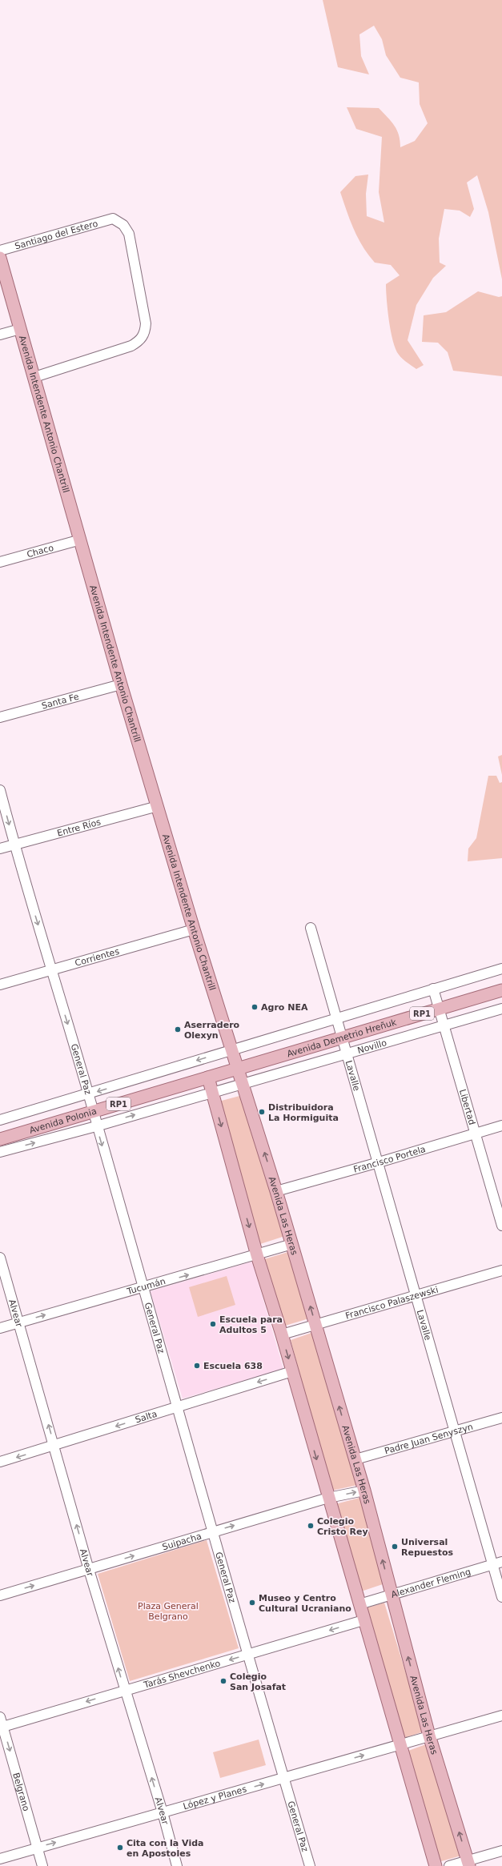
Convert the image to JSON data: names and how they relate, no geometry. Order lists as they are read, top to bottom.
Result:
{
  "streets": {
    "main road": [
      "Avenida Intendente Antonio Chantrill",
      "RP1",
      "Avenida Demetrio Hreñuk",
      "Avenida Polonia",
      "Avenida Las Heras"
    ],
    "street": [
      "Santiago del Estero",
      "Chaco",
      "Santa Fe",
      "Entre Ríos",
      "Corrientes",
      "Novillo",
      "General Paz",
      "Lavalle",
      "Libertad",
      "Francisco Portela",
      "Tucumán",
      "Francisco Palaszewski",
      "Alvear",
      "Salta",
      "Padre Juan Senyszyn",
      "Suipacha",
      "Alexander Fleming",
      "Tarás Shevchenko",
      "Belgrano",
      "López y Planes"
    ]
  },
  "crossings": [
    ["Santiago del Estero", "Avenida Intendente Antonio Chantrill"],
    ["Avenida Intendente Antonio Chantrill", "Chaco"],
    ["Avenida Intendente Antonio Chantrill", "Santa Fe"],
    ["Avenida Intendente Antonio Chantrill", "Entre Ríos"],
    ["Avenida Intendente Antonio Chantrill", "Corrientes"],
    ["Avenida Intendente Antonio Chantrill", "Avenida Demetrio Hreñuk"],
    ["Avenida Intendente Antonio Chantrill", "Avenida Polonia"],
    ["Avenida Intendente Antonio Chantrill", "Avenida Las Heras"],
    ["Entre Ríos", "General Paz"],
    ["Corrientes", "General Paz"],
    ["Avenida Demetrio Hreñuk", "Lavalle"],
    ["Avenida Demetrio Hreñuk", "Libertad"],
    ["Avenida Demetrio Hreñuk", "Avenida Polonia"],
    ["Avenida Demetrio Hreñuk", "Avenida Las Heras"],
    ["Novillo", "Lavalle"],
    ["Novillo", "Libertad"],
    ["Novillo", "Avenida Polonia"],
    ["Novillo", "Avenida Las Heras"],
    ["General Paz", "Avenida Polonia"],
    ["General Paz", "Tucumán"],
    ["General Paz", "Salta"],
    ["General Paz", "Suipacha"],
    ["General Paz", "Tarás Shevchenko"],
    ["General Paz", "López y Planes"],
    ["Lavalle", "Francisco Portela"],
    ["Lavalle", "Francisco Palaszewski"],
    ["Lavalle", "Padre Juan Senyszyn"],
    ["Lavalle", "Alexander Fleming"],
    ["Libertad", "Francisco Portela"],
    ["Avenida Polonia", "Avenida Las Heras"],
    ["Francisco Portela", "Avenida Las Heras"],
    ["Avenida Las Heras", "Tucumán"],
    ["Avenida Las Heras", "Francisco Palaszewski"],
    ["Avenida Las Heras", "Padre Juan Senyszyn"],
    ["Avenida Las Heras", "Suipacha"],
    ["Avenida Las Heras", "Alexander Fleming"],
    ["Avenida Las Heras", "López y Planes"],
    ["Tucumán", "Alvear"],
    ["Alvear", "Salta"],
    ["Alvear", "Suipacha"],
    ["Alvear", "Tarás Shevchenko"],
    ["Alvear", "López y Planes"],
    ["Tarás Shevchenko", "Belgrano"],
    ["Belgrano", "López y Planes"]
  ],
  "one_way": [
    "General Paz",
    "Tucumán",
    "Alvear",
    "Salta",
    "Suipacha",
    "Tarás Shevchenko",
    "Belgrano",
    "López y Planes"
  ],
  "parks": ["Plaza General Belgrano"],
  "places": [
    "Agro NEA",
    "Aserradero Olexyn",
    "Distribuidora La Hormiguita",
    "Escuela para Adultos 5",
    "Escuela 638",
    "Colegio Cristo Rey",
    "Universal Repuestos",
    "Museo y Centro Cultural Ucraniano",
    "Colegio San Josafat",
    "Cita con la Vida en Apostoles"
  ]
}
